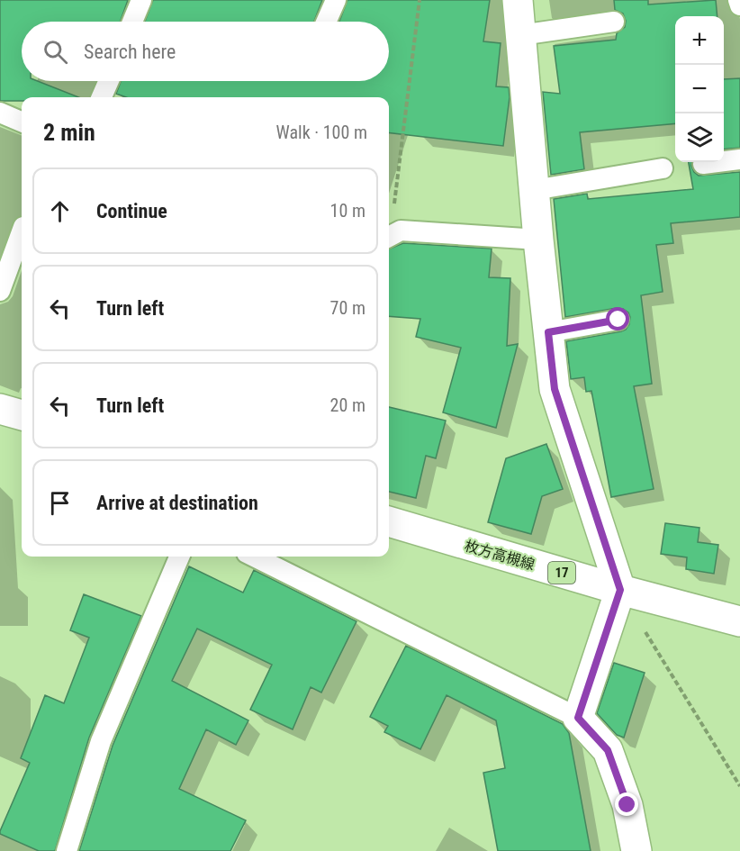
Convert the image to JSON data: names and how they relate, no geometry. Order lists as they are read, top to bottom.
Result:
{
  "streets": {
    "street": ["枚方高槻線", "17"]
  },
  "page": {
    "map_buttons": ["+", "−"],
    "search": "Search here",
    "heading": ["2 min", "Walk · 100 m"],
    "list": [
      ["Continue", "10 m"],
      ["Turn left", "70 m"],
      ["Turn left", "20 m"],
      "Arrive at destination"
    ]
  }
}
